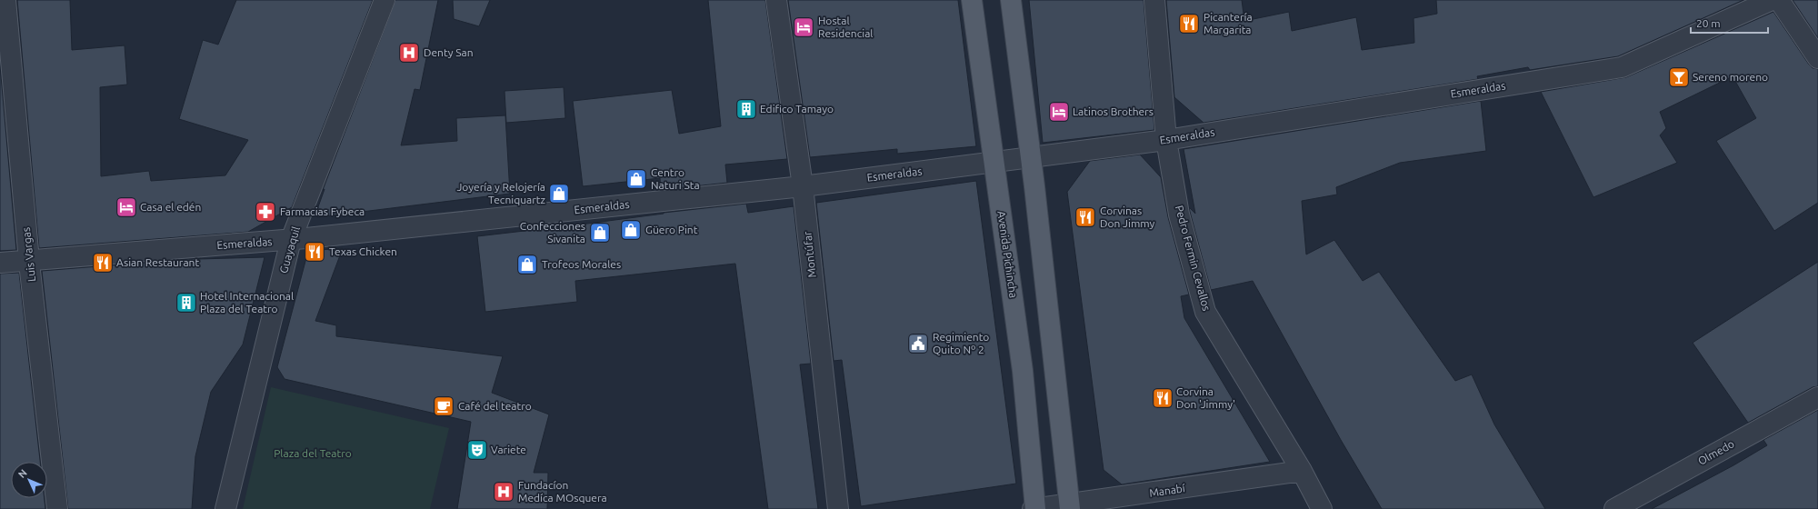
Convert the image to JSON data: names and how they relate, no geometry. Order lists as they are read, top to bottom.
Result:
{
  "streets": {
    "main road": ["Avenida Pichincha"],
    "street": [
      "Esmeraldas",
      "Guayaquil",
      "Luis Vargas",
      "Montúfar",
      "Pedro Fermin Cevallos",
      "Olmedo",
      "Manabí"
    ]
  },
  "crossings": [
    ["Esmeraldas", "Guayaquil"],
    ["Esmeraldas", "Luis Vargas"],
    ["Esmeraldas", "Montúfar"],
    ["Esmeraldas", "Avenida Pichincha"],
    ["Esmeraldas", "Pedro Fermin Cevallos"],
    ["Avenida Pichincha", "Manabí"],
    ["Pedro Fermin Cevallos", "Manabí"]
  ],
  "parks": ["Plaza del Teatro"],
  "places": {
    "restaurant": [
      "Picantería Margarita",
      "Corvinas Don Jimmy",
      "Texas Chicken",
      "Asian Restaurant",
      "Corvina Don 'Jimmy'"
    ],
    "hotel": ["Hostal Residencial", "Latinos Brothers", "Casa el edén"],
    "hospital": ["Denty San", "Fundacíon Medíca MOsquera"],
    "bar": ["Sereno moreno"],
    "building": ["Edifico Tamayo", "Hotel Internacional Plaza del Teatro"],
    "shop": [
      "Centro Naturi Sta",
      "Joyería y Relojería Tecniquartz",
      "Güero Pint",
      "Confecciones Sivanita",
      "Trofeos Morales"
    ],
    "pharmacy": ["Farmacias Fybeca"],
    "public building": ["Regimiento Quito Nº 2"],
    "cafe": ["Café del teatro"],
    "theatre": ["Variete"]
  },
  "scale_bar": "20 m",
  "north": "top left"
}
